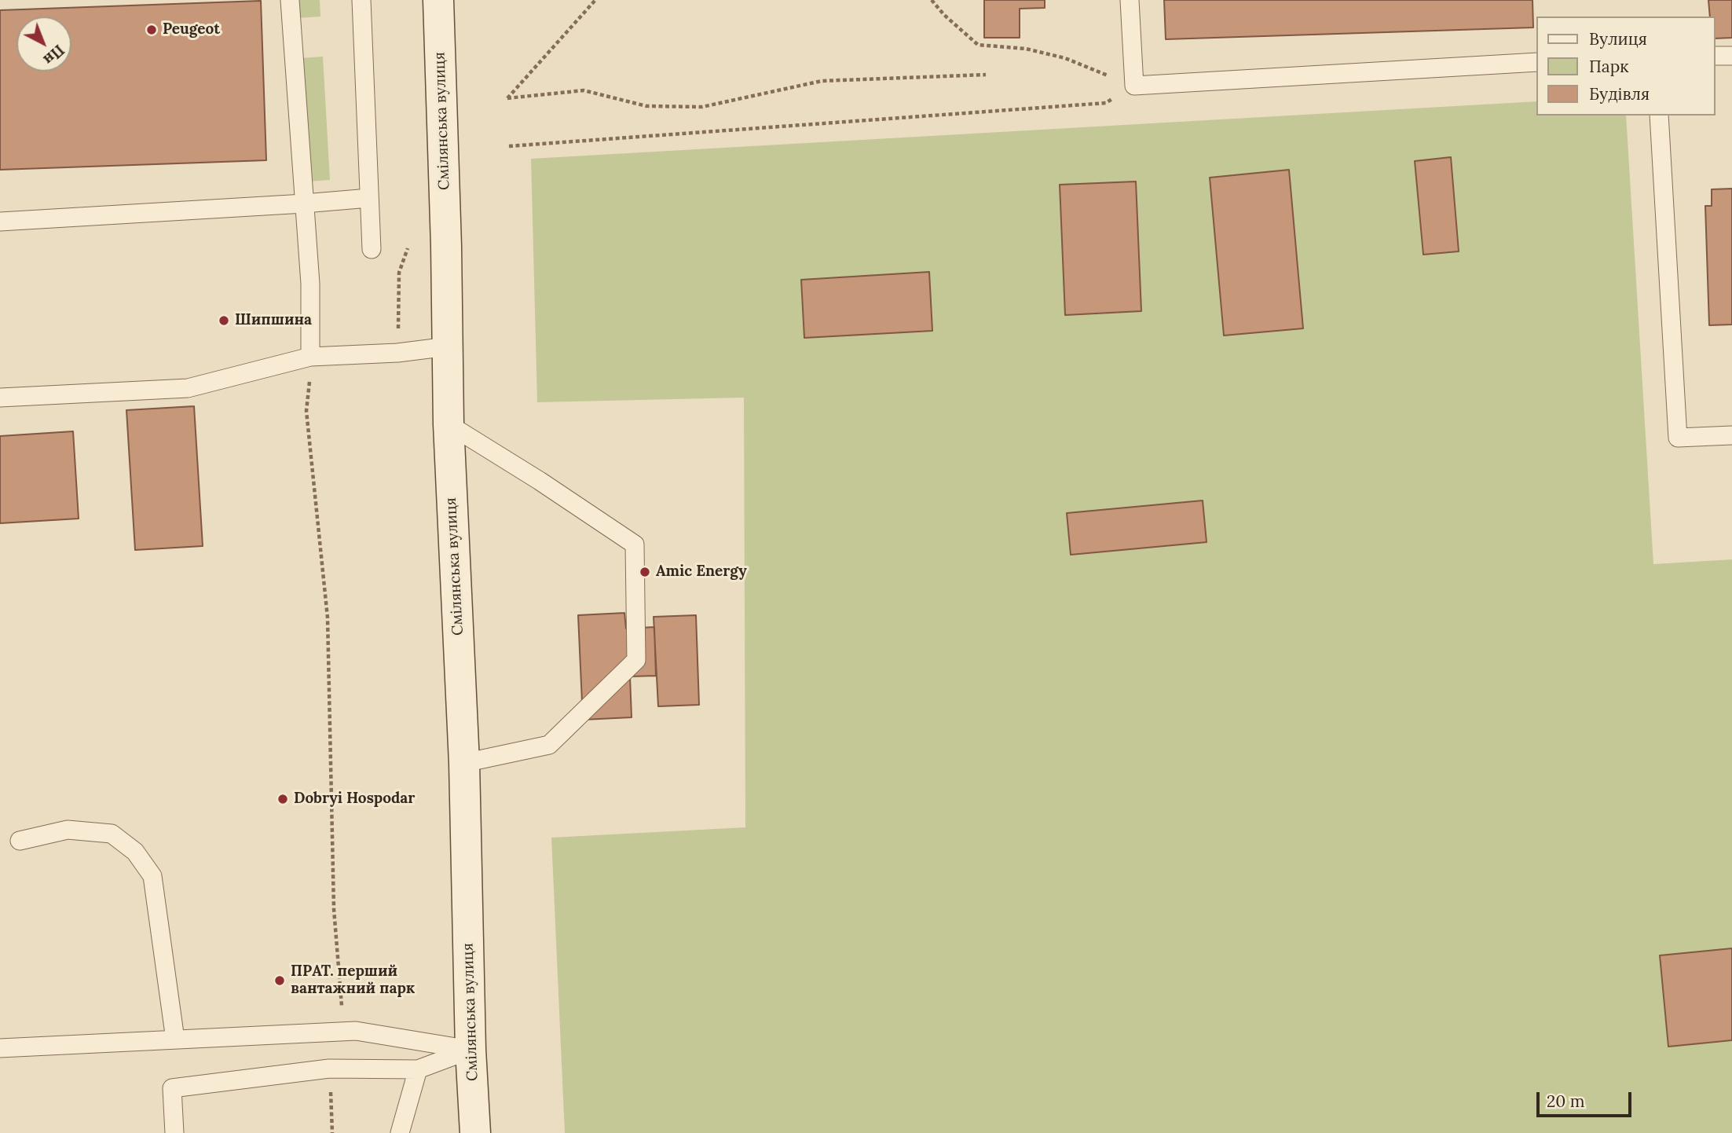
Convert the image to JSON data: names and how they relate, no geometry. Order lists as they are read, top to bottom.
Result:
{
  "streets": {
    "main road": ["Смілянська вулиця"]
  },
  "places": [
    "Peugeot",
    "Шипшина",
    "Amic Energy",
    "Dobryi Hospodar",
    "ПРАТ. перший вантажний парк"
  ],
  "legend": ["Вулиця", "Парк", "Будівля"],
  "scale_bar": "20 m",
  "north": "bottom right"
}
